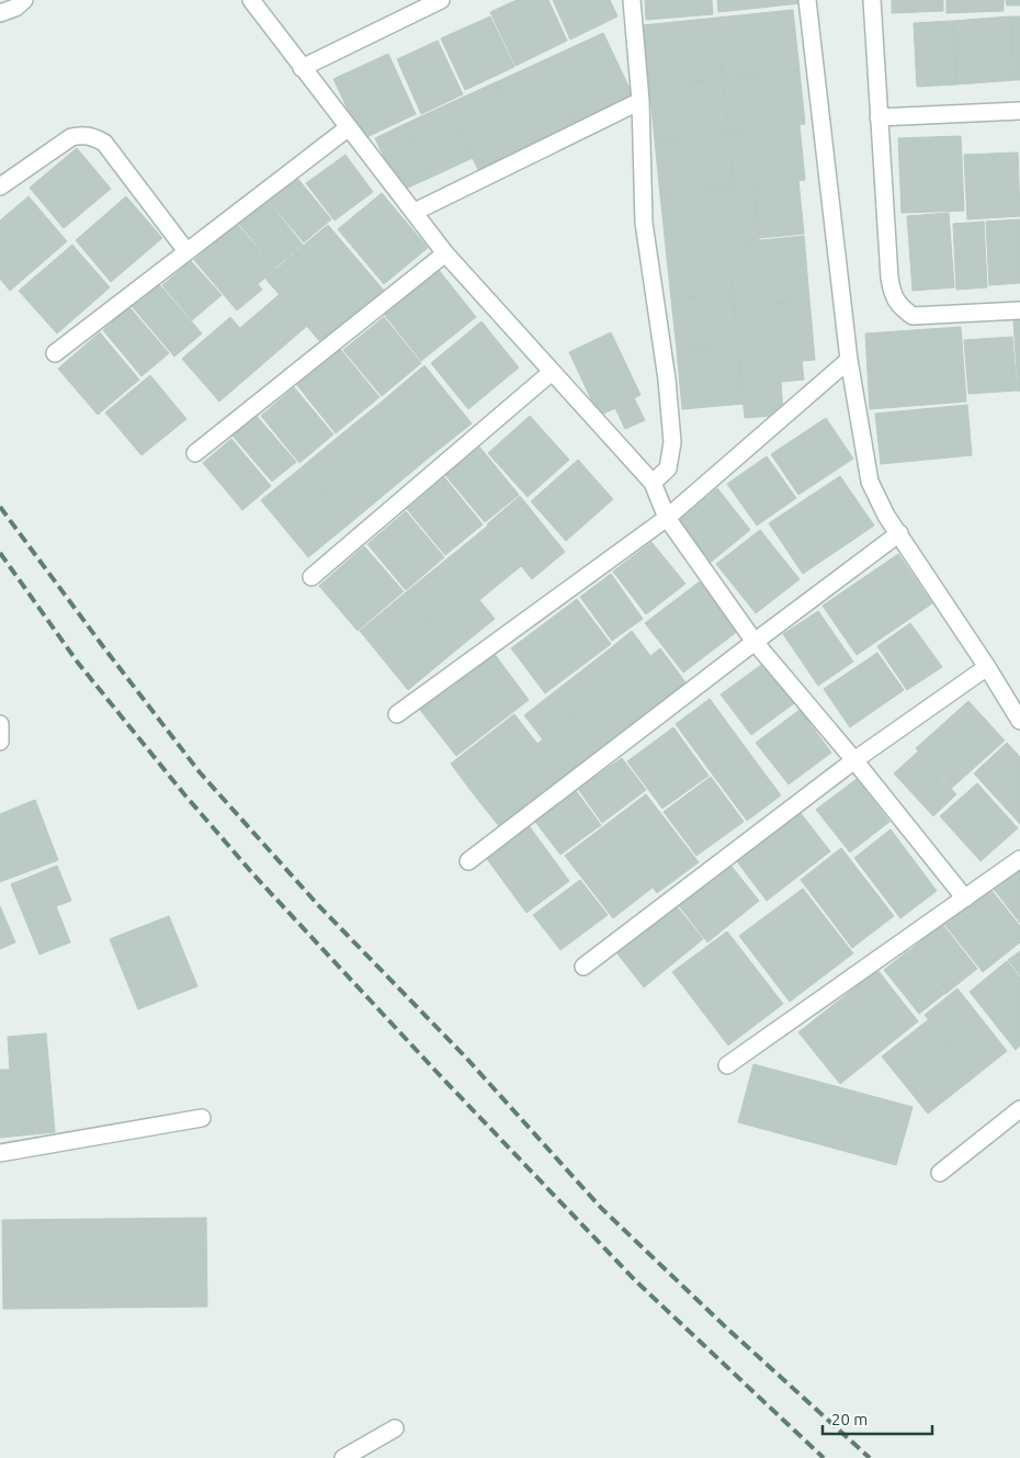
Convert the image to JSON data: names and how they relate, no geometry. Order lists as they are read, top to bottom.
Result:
{
  "scale_bar": "20 m"
}
